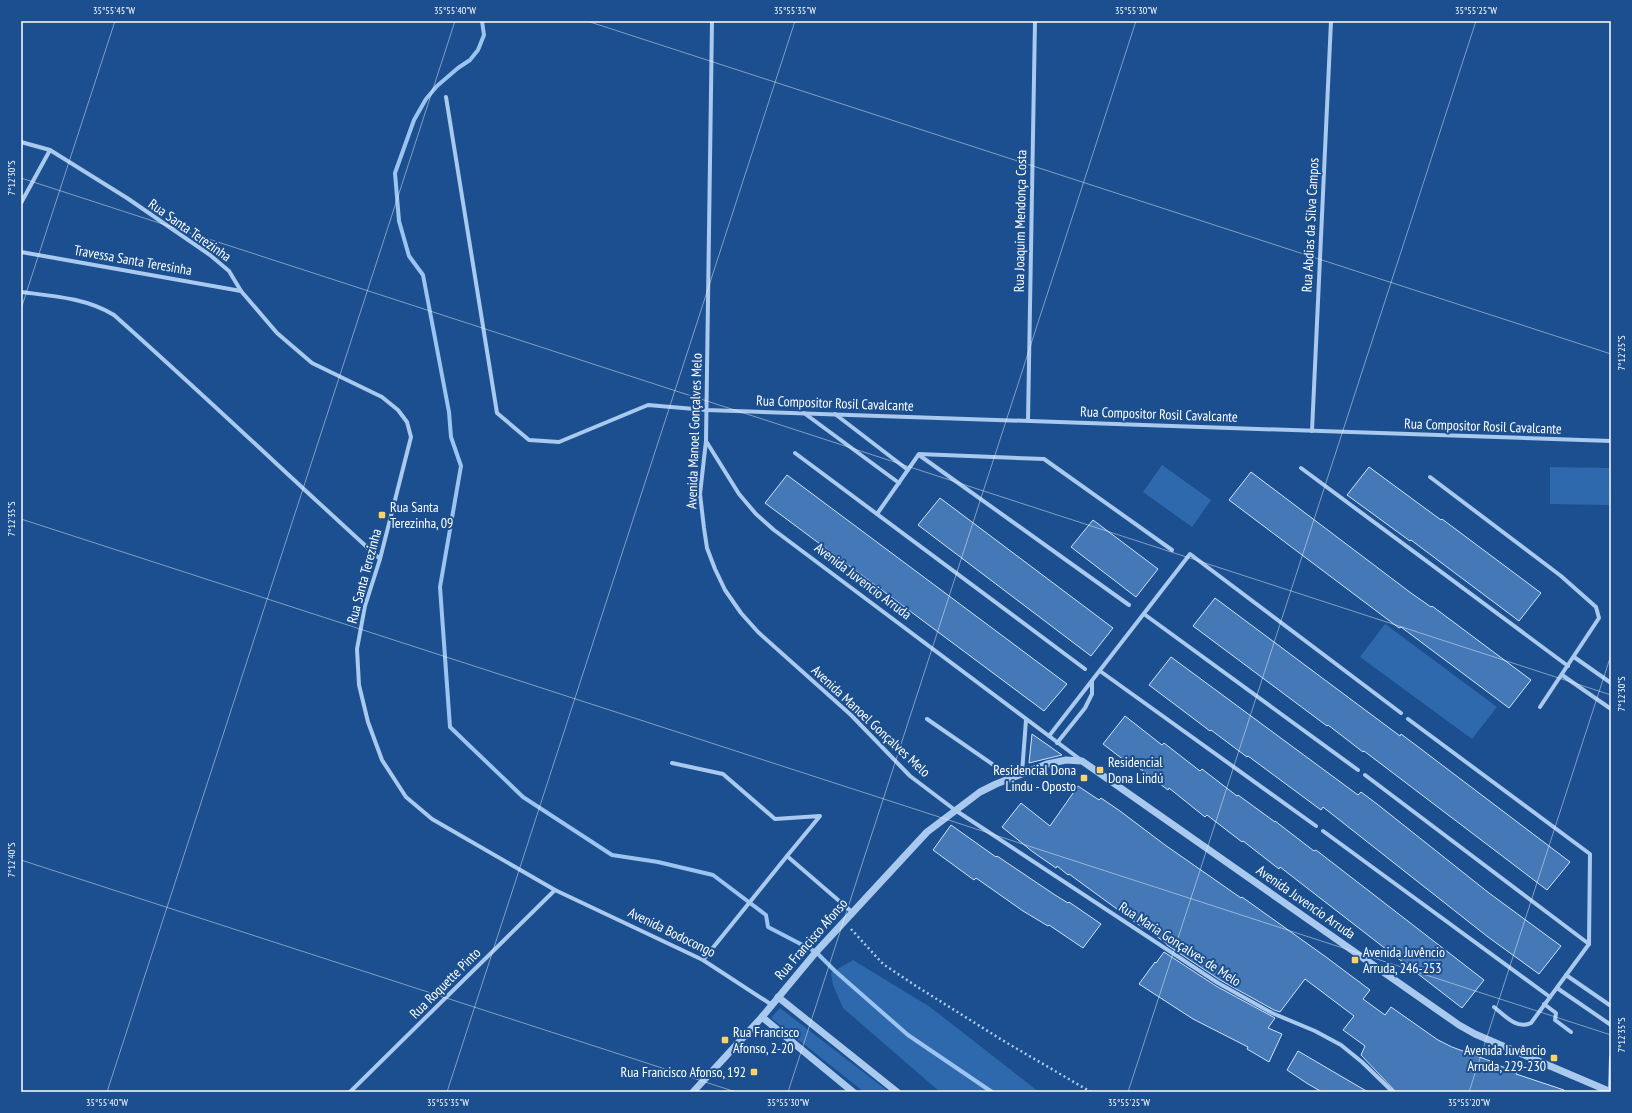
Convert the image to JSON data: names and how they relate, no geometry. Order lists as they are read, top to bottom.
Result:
{
  "streets": {
    "street": [
      "Rua Joaquim Mendonça Costa",
      "Rua Abdias da Silva Campos",
      "Rua Santa Terezinha",
      "Travessa Santa Teresinha",
      "Rua Compositor Rosil Cavalcante",
      "Avenida Manoel Gonçalves Melo",
      "Avenida Juvencio Arruda",
      "Avenida Bodocongo",
      "Rua Francisco Afonso",
      "Rua Maria Gonçalves de Melo",
      "Rua Roquette Pinto"
    ]
  },
  "crossings": [
    ["Rua Joaquim Mendonça Costa", "Rua Compositor Rosil Cavalcante"],
    ["Rua Abdias da Silva Campos", "Rua Compositor Rosil Cavalcante"],
    ["Rua Santa Terezinha", "Travessa Santa Teresinha"],
    ["Rua Santa Terezinha", "Avenida Bodocongo"],
    ["Rua Santa Terezinha", "Rua Roquette Pinto"],
    ["Rua Compositor Rosil Cavalcante", "Avenida Manoel Gonçalves Melo"],
    ["Avenida Manoel Gonçalves Melo", "Avenida Juvencio Arruda"],
    ["Avenida Manoel Gonçalves Melo", "Rua Francisco Afonso"],
    ["Avenida Manoel Gonçalves Melo", "Rua Maria Gonçalves de Melo"],
    ["Avenida Juvencio Arruda", "Rua Francisco Afonso"],
    ["Avenida Bodocongo", "Rua Francisco Afonso"],
    ["Avenida Bodocongo", "Rua Roquette Pinto"],
    ["Rua Francisco Afonso", "Rua Maria Gonçalves de Melo"]
  ],
  "places": {
    "transit": [
      "Rua Santa Terezinha, 09",
      "Residencial Dona Lindú",
      "Residencial Dona Lindu - Oposto",
      "Avenida Juvêncio Arruda, 246-253",
      "Rua Francisco Afonso, 2-20",
      "Avenida Juvêncio Arruda, 229-230",
      "Rua Francisco Afonso, 192"
    ]
  },
  "coordinates": [
    "35°55'45\"W",
    "35°55'40\"W",
    "35°55'35\"W",
    "35°55'30\"W",
    "35°55'25\"W",
    "7°12'30\"S",
    "7°12'25\"S",
    "7°12'35\"S",
    "7°12'40\"S",
    "35°55'20\"W"
  ]
}
